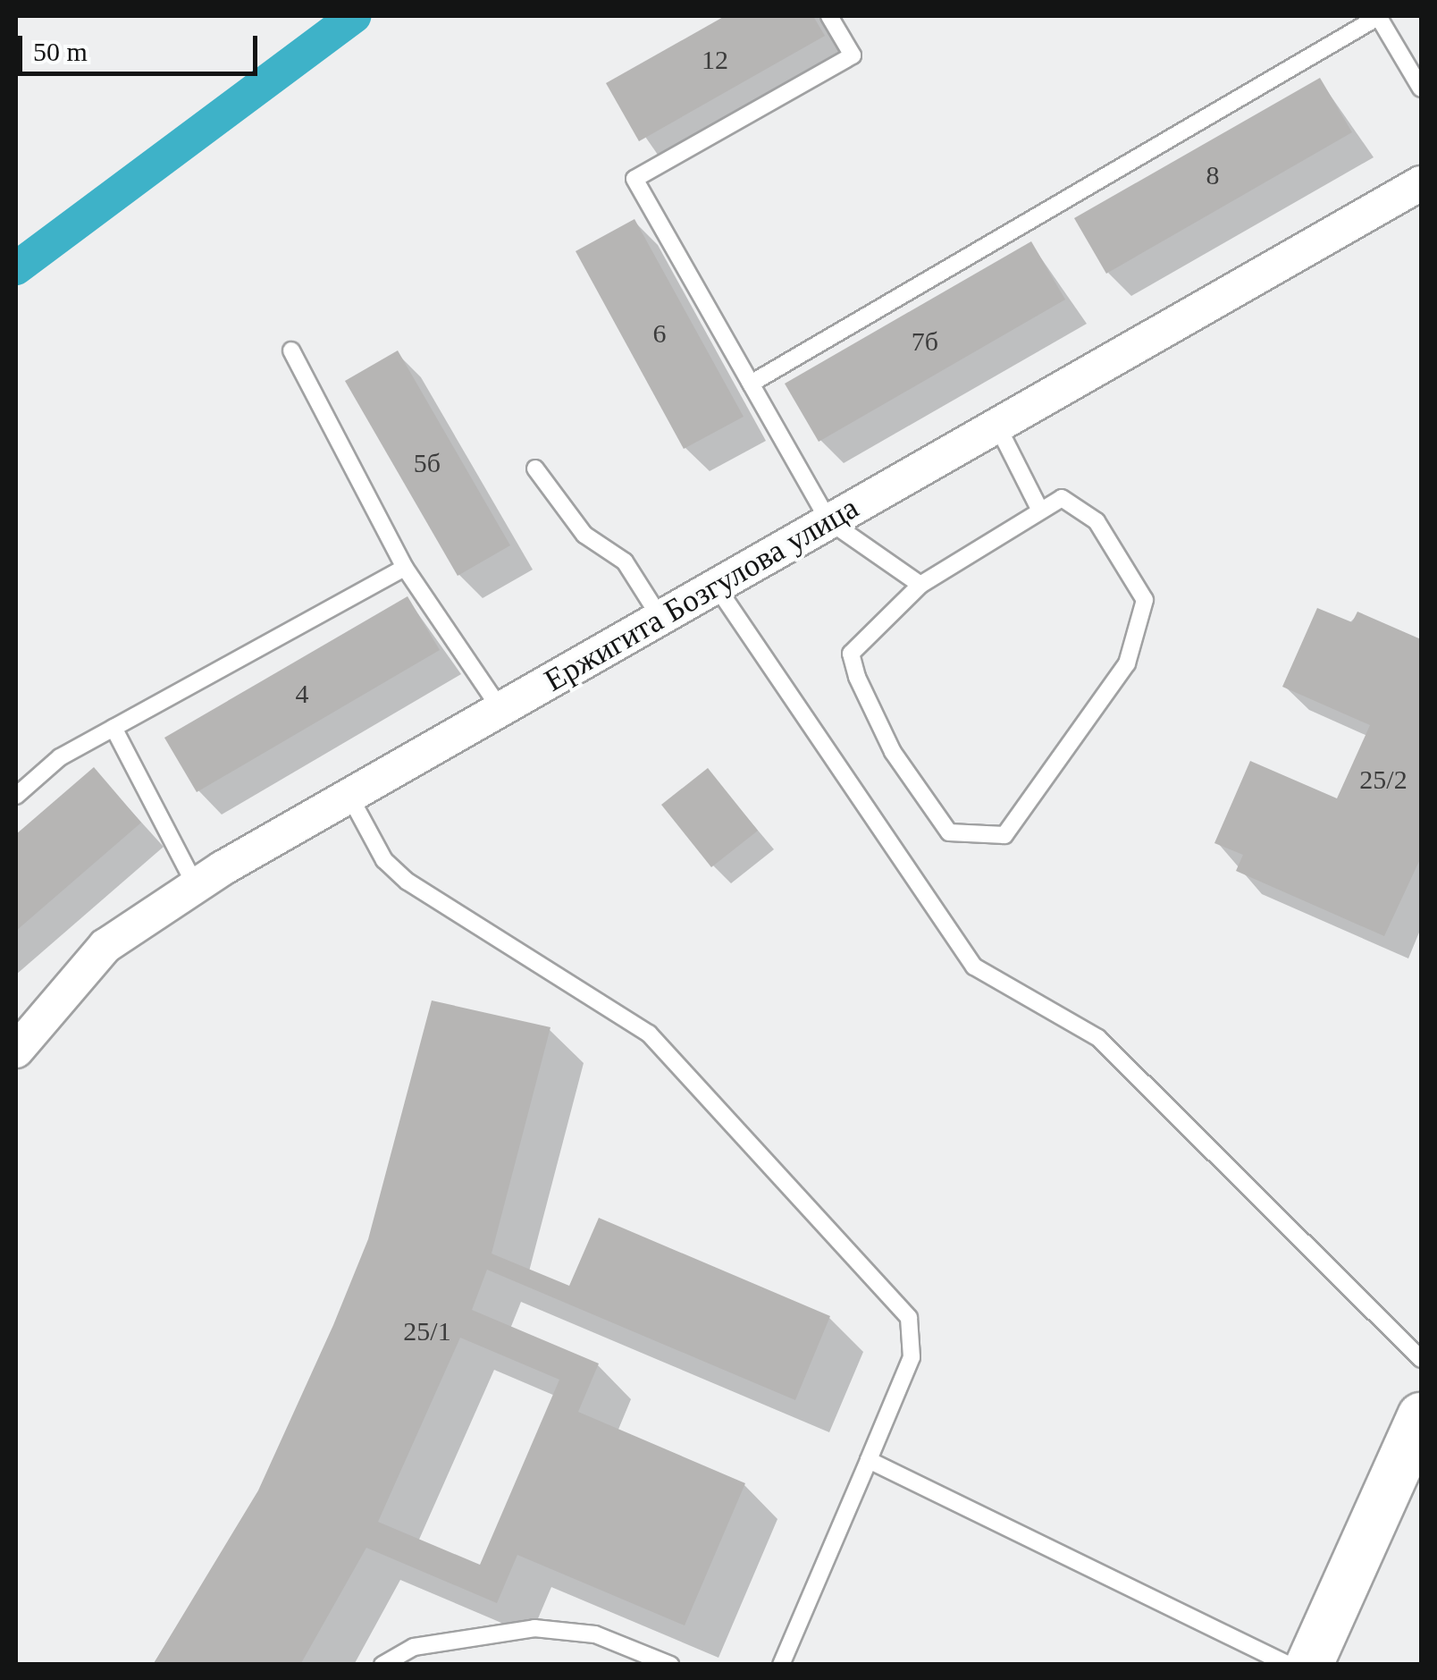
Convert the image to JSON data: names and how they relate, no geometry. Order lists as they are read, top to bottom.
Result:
{
  "streets": {
    "street": ["Ержигита Бозгулова улица"]
  },
  "house_numbers": [
    "12",
    "8",
    "6",
    "7б",
    "5б",
    "4",
    "25/2",
    "25/1"
  ],
  "scale_bar": "50 m"
}
